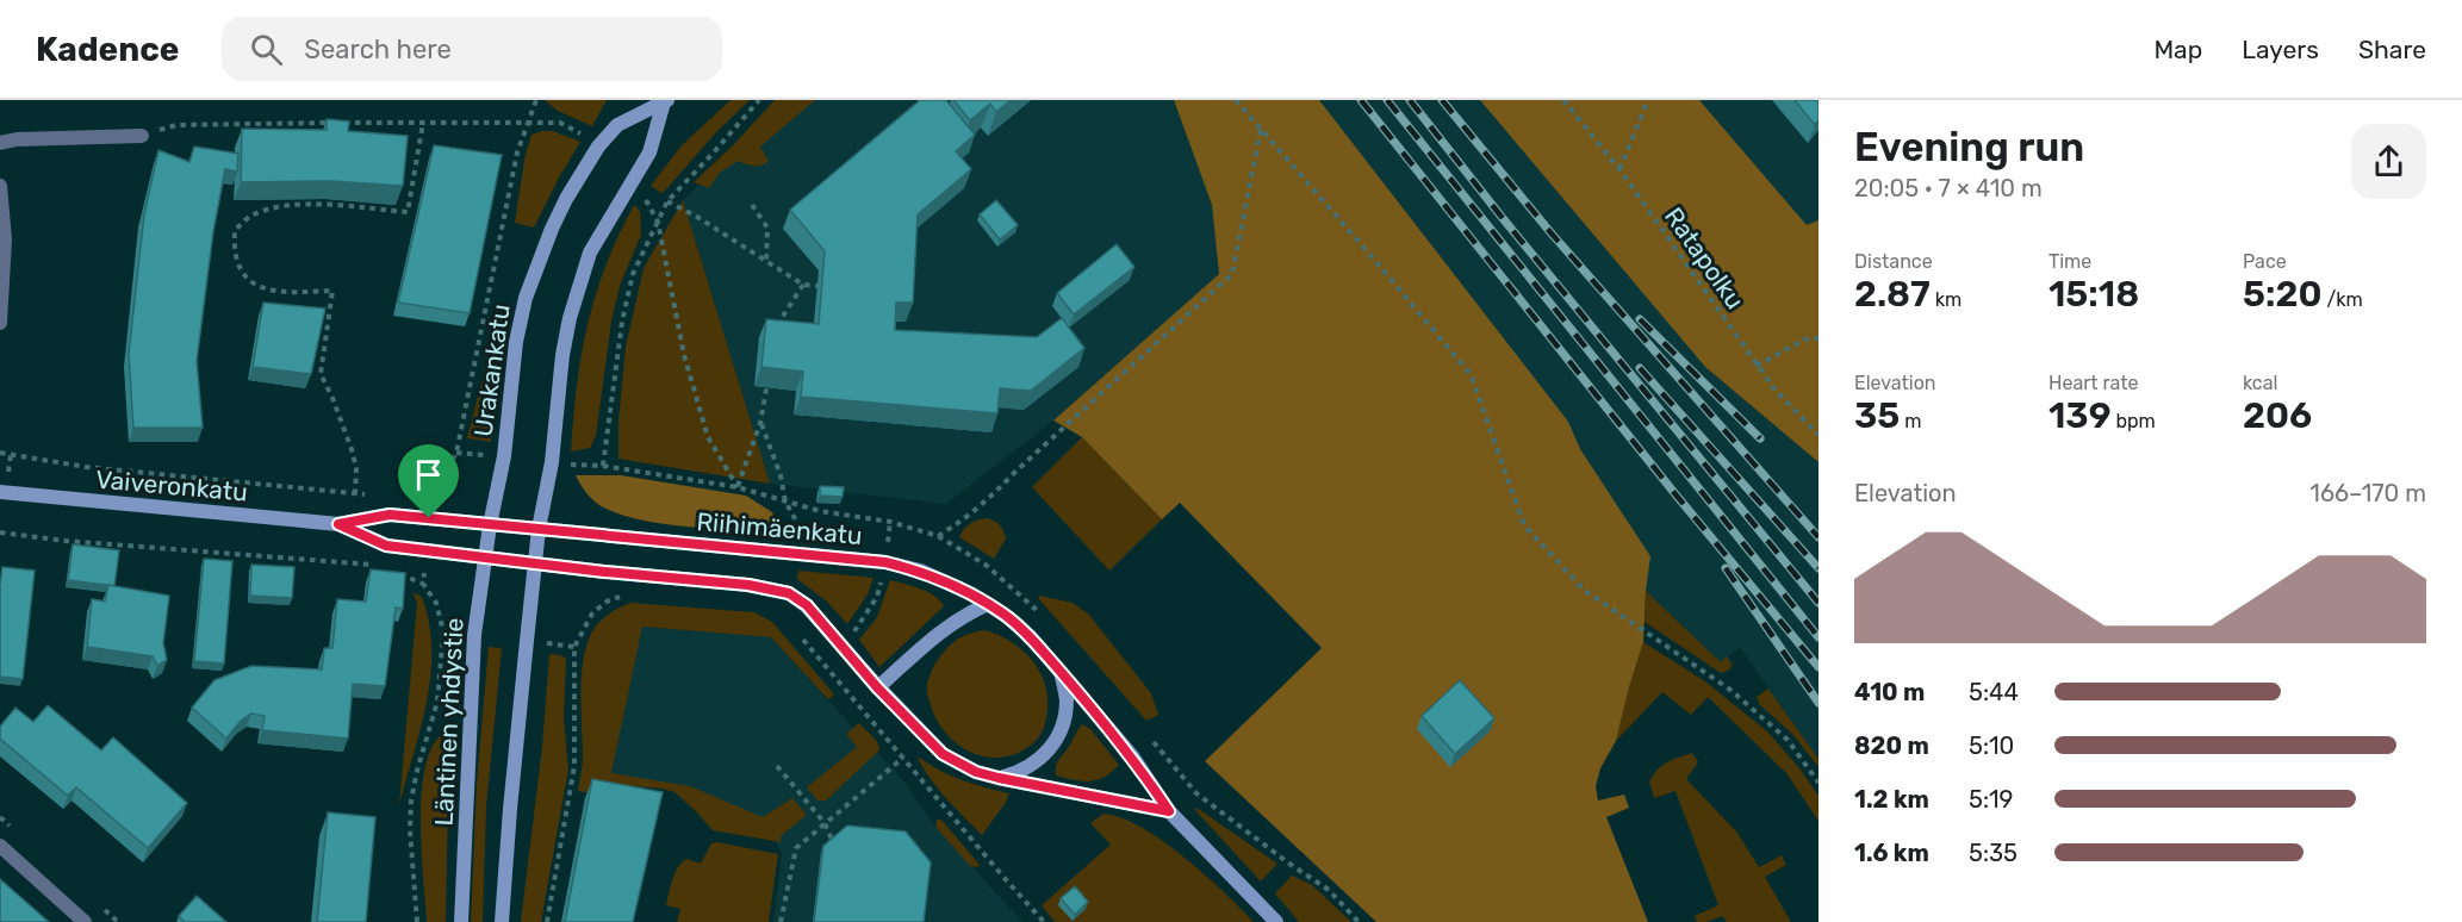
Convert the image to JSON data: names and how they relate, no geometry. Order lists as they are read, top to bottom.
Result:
{
  "streets": {
    "main road": [
      "Urakankatu",
      "Vaiveronkatu",
      "Riihimäenkatu",
      "Läntinen yhdystie"
    ],
    "path": ["Ratapolku"]
  },
  "crossings": [
    ["Urakankatu", "Vaiveronkatu"],
    ["Urakankatu", "Riihimäenkatu"],
    ["Urakankatu", "Läntinen yhdystie"],
    ["Vaiveronkatu", "Riihimäenkatu"],
    ["Vaiveronkatu", "Läntinen yhdystie"]
  ],
  "page": {
    "header": "Kadence",
    "search": "Search here",
    "nav": ["Map", "Layers", "Share"],
    "heading": ["Evening run", "20:05 · 7 × 410 m"],
    "stats": [
      ["Distance", "2.87 km"],
      ["Time", "15:18"],
      ["Pace", "5:20 /km"],
      ["Elevation", "35 m"],
      ["Heart rate", "139 bpm"],
      ["kcal", "206"]
    ],
    "chart": ["Elevation", "166–170 m"],
    "list": [
      {
        "name": "410 m",
        "note": "5:44"
      },
      {
        "name": "820 m",
        "note": "5:10"
      },
      {
        "name": "1.2 km",
        "note": "5:19"
      },
      {
        "name": "1.6 km",
        "note": "5:35"
      }
    ]
  }
}
